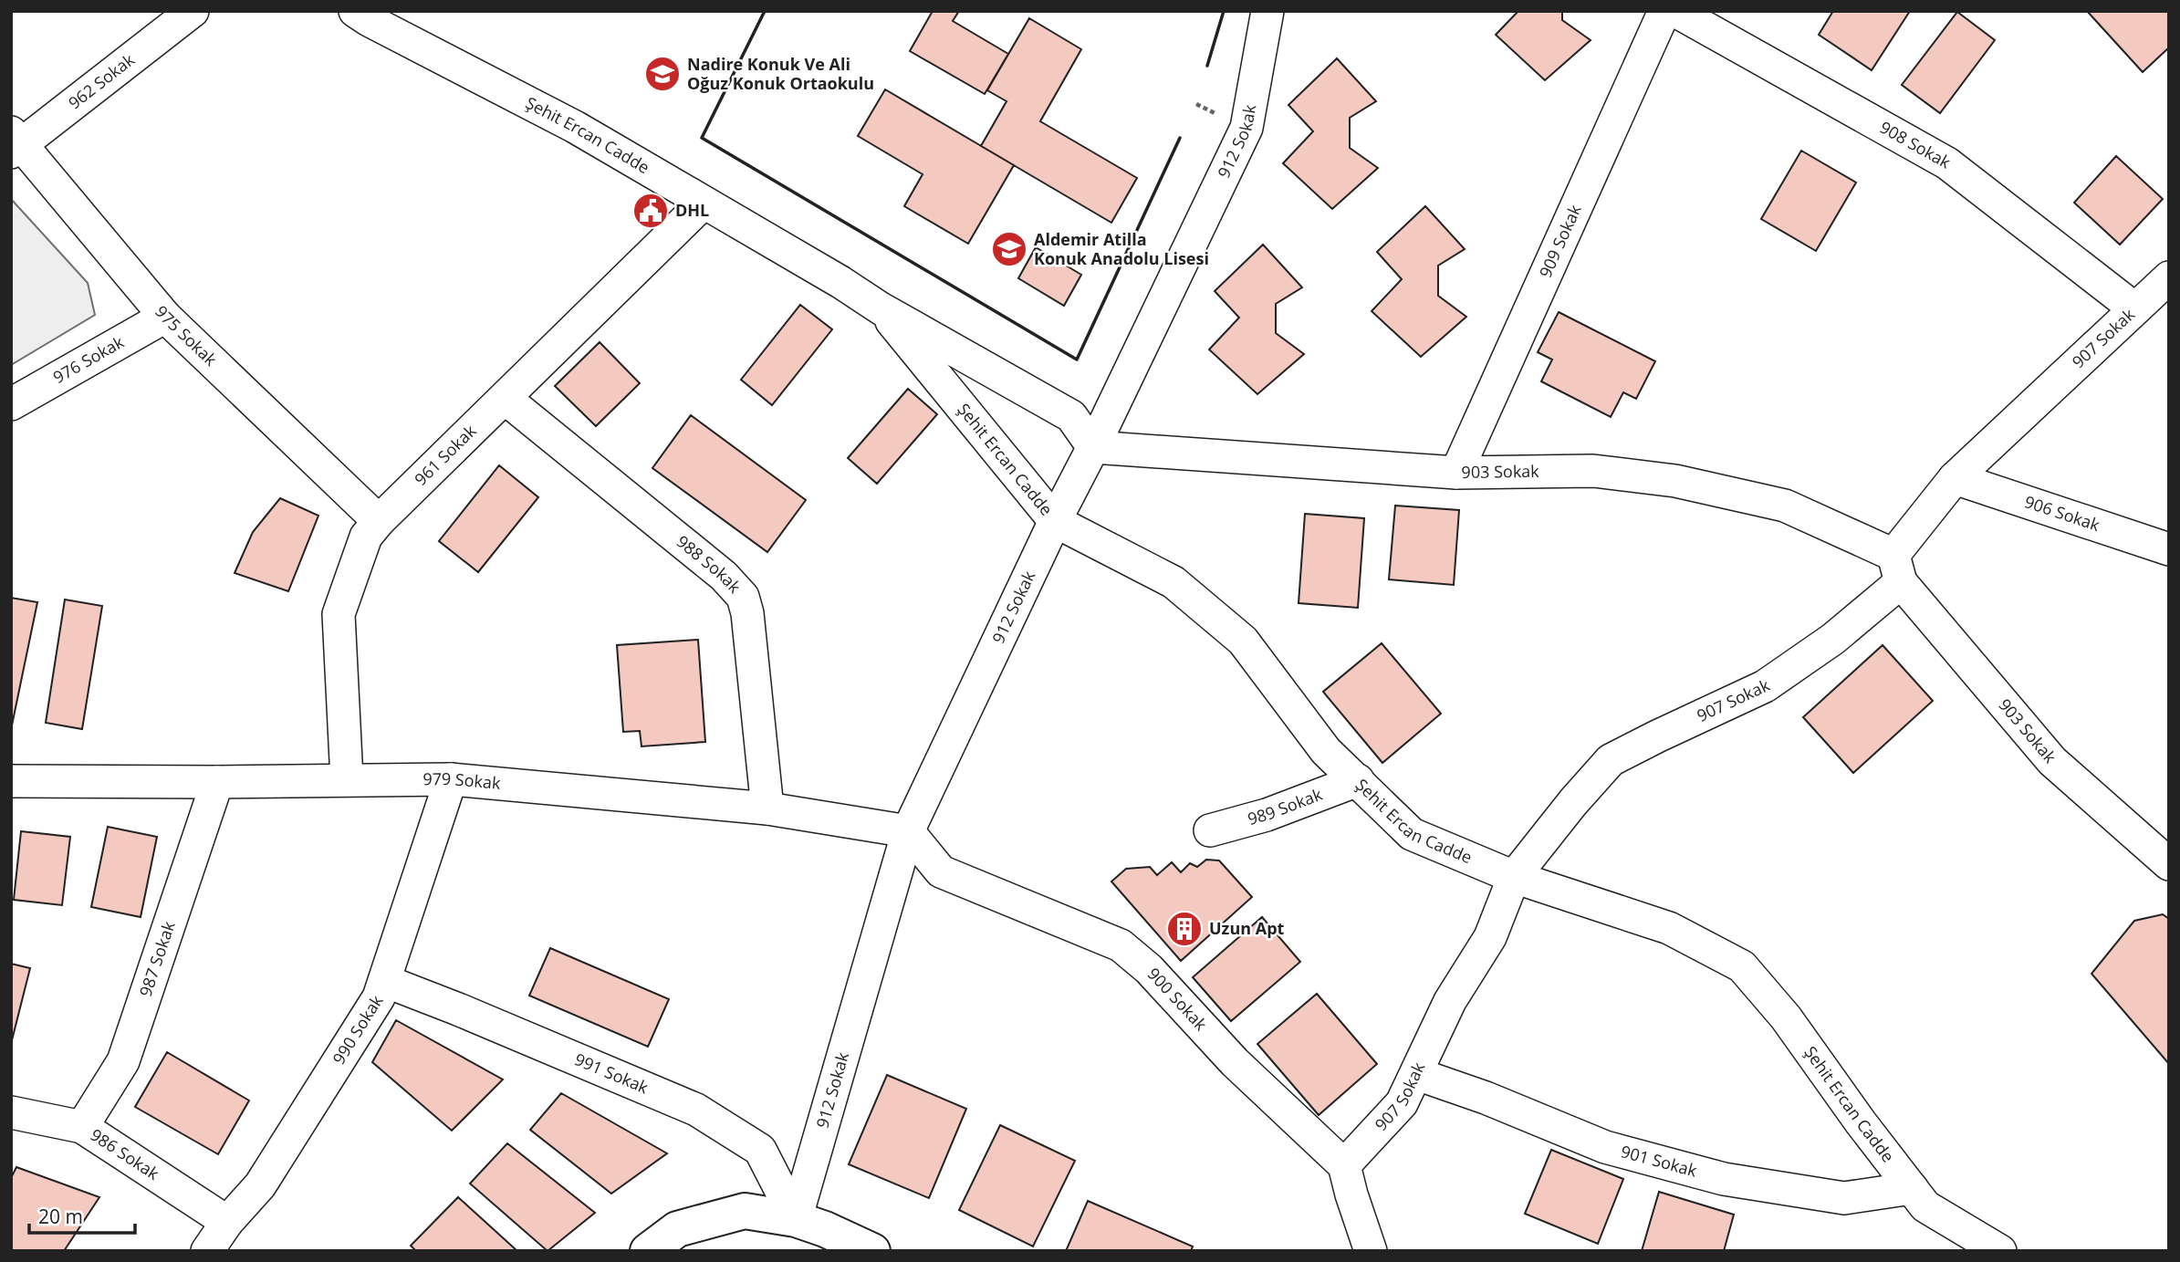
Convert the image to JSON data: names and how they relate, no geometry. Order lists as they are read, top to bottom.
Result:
{
  "streets": {
    "street": [
      "962 Sokak",
      "Şehit Ercan Cadde",
      "912 Sokak",
      "908 Sokak",
      "909 Sokak",
      "975 Sokak",
      "907 Sokak",
      "976 Sokak",
      "961 Sokak",
      "903 Sokak",
      "906 Sokak",
      "988 Sokak",
      "979 Sokak",
      "989 Sokak",
      "987 Sokak",
      "900 Sokak",
      "990 Sokak",
      "991 Sokak",
      "986 Sokak",
      "901 Sokak"
    ]
  },
  "crossings": [
    ["962 Sokak", "975 Sokak"],
    ["Şehit Ercan Cadde", "912 Sokak"],
    ["Şehit Ercan Cadde", "907 Sokak"],
    ["Şehit Ercan Cadde", "961 Sokak"],
    ["Şehit Ercan Cadde", "903 Sokak"],
    ["Şehit Ercan Cadde", "989 Sokak"],
    ["Şehit Ercan Cadde", "901 Sokak"],
    ["912 Sokak", "903 Sokak"],
    ["912 Sokak", "979 Sokak"],
    ["912 Sokak", "900 Sokak"],
    ["912 Sokak", "991 Sokak"],
    ["908 Sokak", "907 Sokak"],
    ["909 Sokak", "903 Sokak"],
    ["975 Sokak", "976 Sokak"],
    ["975 Sokak", "961 Sokak"],
    ["907 Sokak", "903 Sokak"],
    ["907 Sokak", "906 Sokak"],
    ["907 Sokak", "900 Sokak"],
    ["907 Sokak", "901 Sokak"],
    ["961 Sokak", "988 Sokak"],
    ["961 Sokak", "979 Sokak"],
    ["988 Sokak", "979 Sokak"],
    ["979 Sokak", "987 Sokak"],
    ["979 Sokak", "900 Sokak"],
    ["979 Sokak", "990 Sokak"],
    ["987 Sokak", "986 Sokak"],
    ["990 Sokak", "991 Sokak"],
    ["990 Sokak", "986 Sokak"]
  ],
  "places": {
    "school or university": ["Nadire Konuk Ve Ali Oğuz Konuk Ortaokulu", "Aldemir Atilla Konuk Anadolu Lisesi"],
    "public building": ["DHL"],
    "building": ["Uzun Apt"]
  },
  "scale_bar": "20 m"
}
